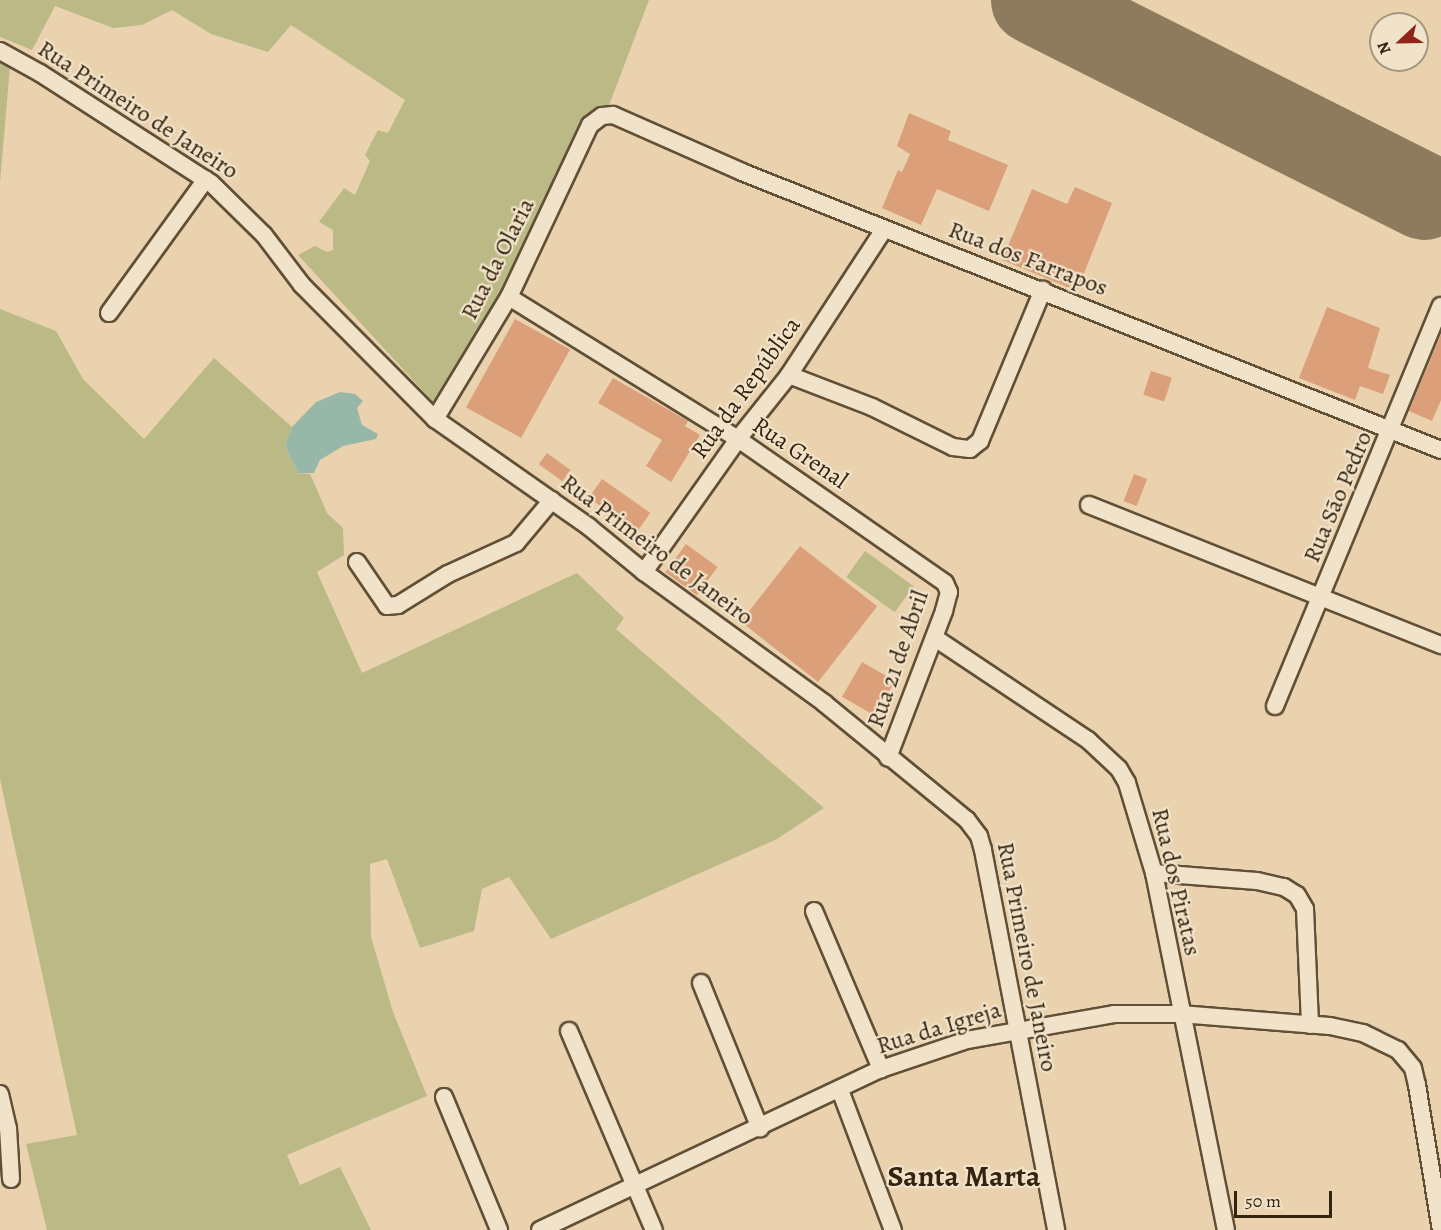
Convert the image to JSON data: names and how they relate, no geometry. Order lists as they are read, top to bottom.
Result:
{
  "streets": {
    "street": [
      "Rua Primeiro de Janeiro",
      "Rua da Olaria",
      "Rua dos Farrapos",
      "Rua da República",
      "Rua Grenal",
      "Rua São Pedro",
      "Rua 21 de Abril",
      "Rua dos Piratas",
      "Rua da Igreja"
    ]
  },
  "crossings": [
    ["Rua Primeiro de Janeiro", "Rua da Olaria"],
    ["Rua Primeiro de Janeiro", "Rua da República"],
    ["Rua Primeiro de Janeiro", "Rua 21 de Abril"],
    ["Rua Primeiro de Janeiro", "Rua da Igreja"],
    ["Rua da Olaria", "Rua dos Farrapos"],
    ["Rua da Olaria", "Rua Grenal"],
    ["Rua dos Farrapos", "Rua da República"],
    ["Rua dos Farrapos", "Rua São Pedro"],
    ["Rua da República", "Rua Grenal"],
    ["Rua Grenal", "Rua 21 de Abril"],
    ["Rua 21 de Abril", "Rua dos Piratas"],
    ["Rua dos Piratas", "Rua da Igreja"]
  ],
  "districts": ["Santa Marta"],
  "scale_bar": "50 m",
  "north": "left"
}
